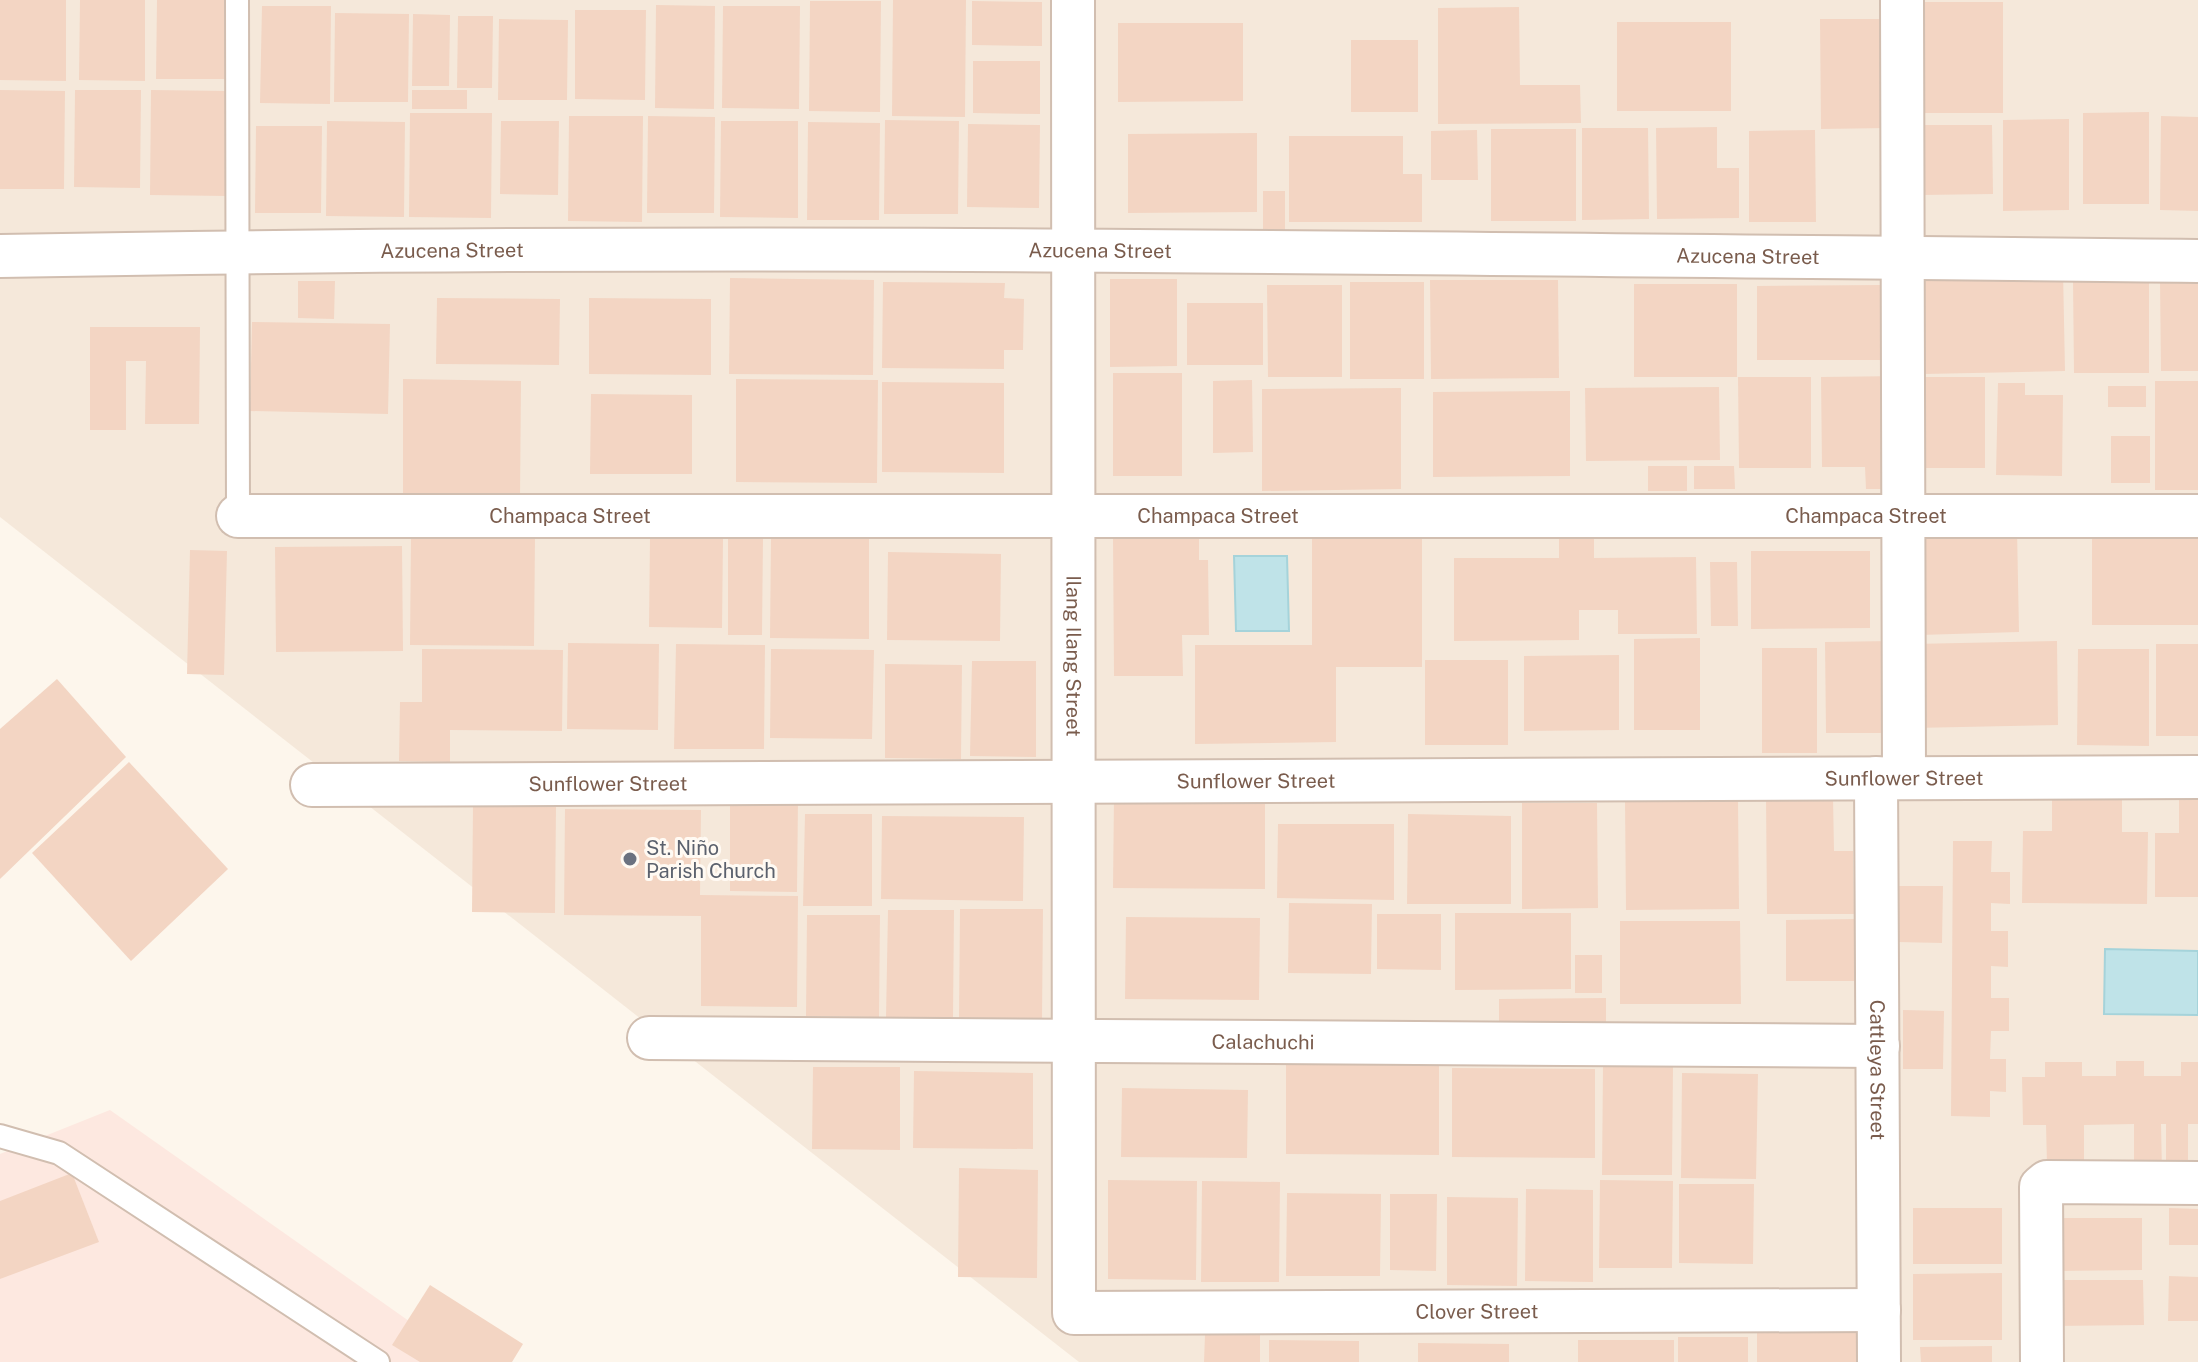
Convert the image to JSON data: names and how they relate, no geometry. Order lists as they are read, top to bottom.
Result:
{
  "streets": {
    "street": [
      "Azucena Street",
      "Champaca Street",
      "Ilang Ilang Street",
      "Sunflower Street",
      "Calachuchi",
      "Cattleya Street",
      "Clover Street"
    ]
  },
  "crossings": [
    ["Azucena Street", "Ilang Ilang Street"],
    ["Azucena Street", "Cattleya Street"],
    ["Champaca Street", "Ilang Ilang Street"],
    ["Champaca Street", "Cattleya Street"],
    ["Ilang Ilang Street", "Sunflower Street"],
    ["Ilang Ilang Street", "Calachuchi"],
    ["Ilang Ilang Street", "Clover Street"],
    ["Sunflower Street", "Cattleya Street"],
    ["Calachuchi", "Cattleya Street"],
    ["Cattleya Street", "Clover Street"]
  ],
  "places": ["St. Niño Parish Church"]
}
